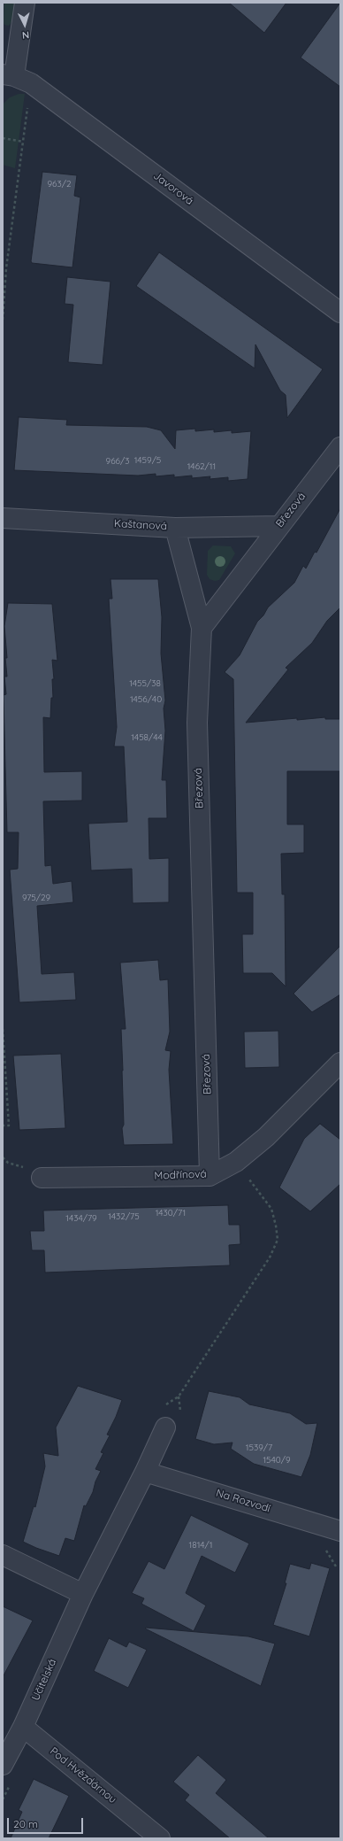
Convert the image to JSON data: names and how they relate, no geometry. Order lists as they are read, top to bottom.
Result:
{
  "streets": {
    "street": [
      "Javorová",
      "Březová",
      "Kaštanová",
      "Modřínová",
      "Na Rozvodí",
      "Učitelská",
      "Pod Hvězdárnou"
    ]
  },
  "crossings": [
    ["Březová", "Kaštanová"],
    ["Březová", "Modřínová"],
    ["Na Rozvodí", "Učitelská"],
    ["Učitelská", "Pod Hvězdárnou"]
  ],
  "house_numbers": [
    "963/2",
    "1459/5",
    "966/3",
    "1462/11",
    "1455/38",
    "1456/40",
    "1458/44",
    "975/29",
    "1430/71",
    "1432/75",
    "1434/79",
    "1539/7",
    "1540/9",
    "1814/1"
  ],
  "scale_bar": "20 m",
  "north": "bottom"
}
